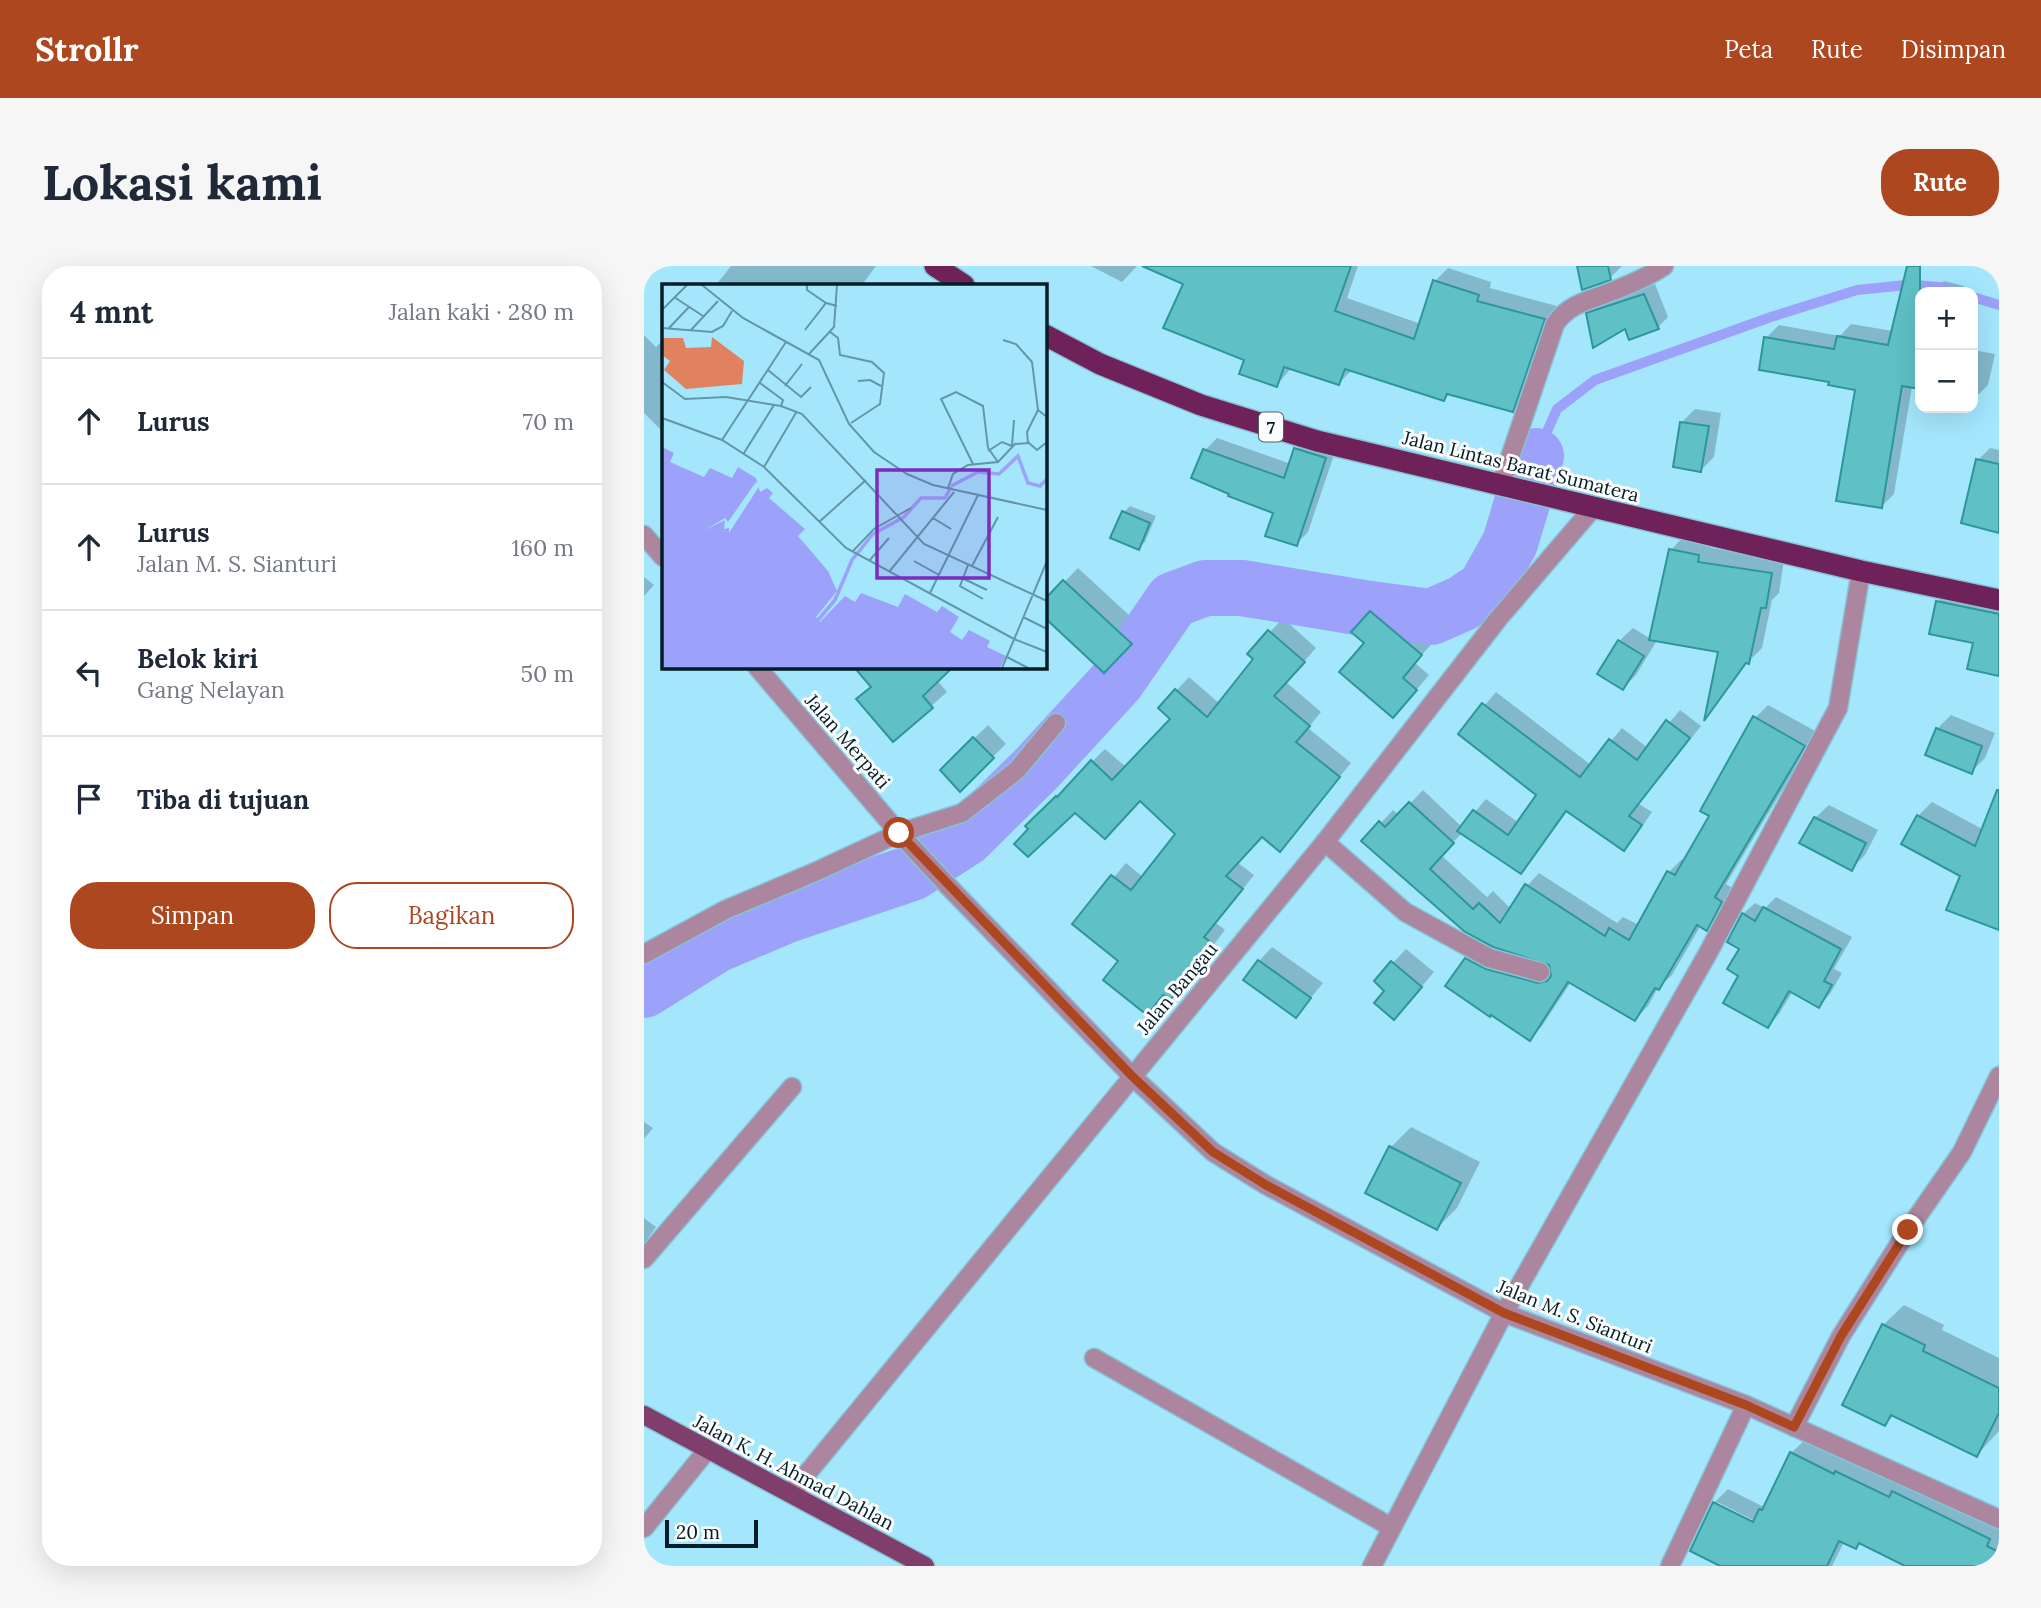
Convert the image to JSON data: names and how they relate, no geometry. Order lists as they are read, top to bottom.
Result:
{
  "streets": {
    "highway": ["7", "Jalan Lintas Barat Sumatera"],
    "main road": ["Jalan K. H. Ahmad Dahlan"],
    "street": ["Jalan Merpati", "Jalan Bangau", "Jalan M. S. Sianturi"]
  },
  "crossings": [
    ["Jalan Lintas Barat Sumatera", "Jalan Bangau"],
    ["Jalan Merpati", "Jalan M. S. Sianturi"],
    ["Jalan Bangau", "Jalan M. S. Sianturi"],
    ["Jalan Bangau", "Jalan K. H. Ahmad Dahlan"]
  ],
  "scale_bar": "20 m",
  "page": {
    "header": "Strollr",
    "nav": ["Peta", "Rute", "Disimpan"],
    "buttons": [
      "Rute",
      ["Simpan", "Bagikan"]
    ],
    "title": "Lokasi kami",
    "heading": ["4 mnt", "Jalan kaki · 280 m"],
    "map_buttons": ["+", "−"],
    "list": [
      ["Lurus", "70 m"],
      ["Lurus", "Jalan M. S. Sianturi", "160 m"],
      ["Belok kiri", "Gang Nelayan", "50 m"],
      "Tiba di tujuan"
    ],
    "scale": "20 m"
  }
}
